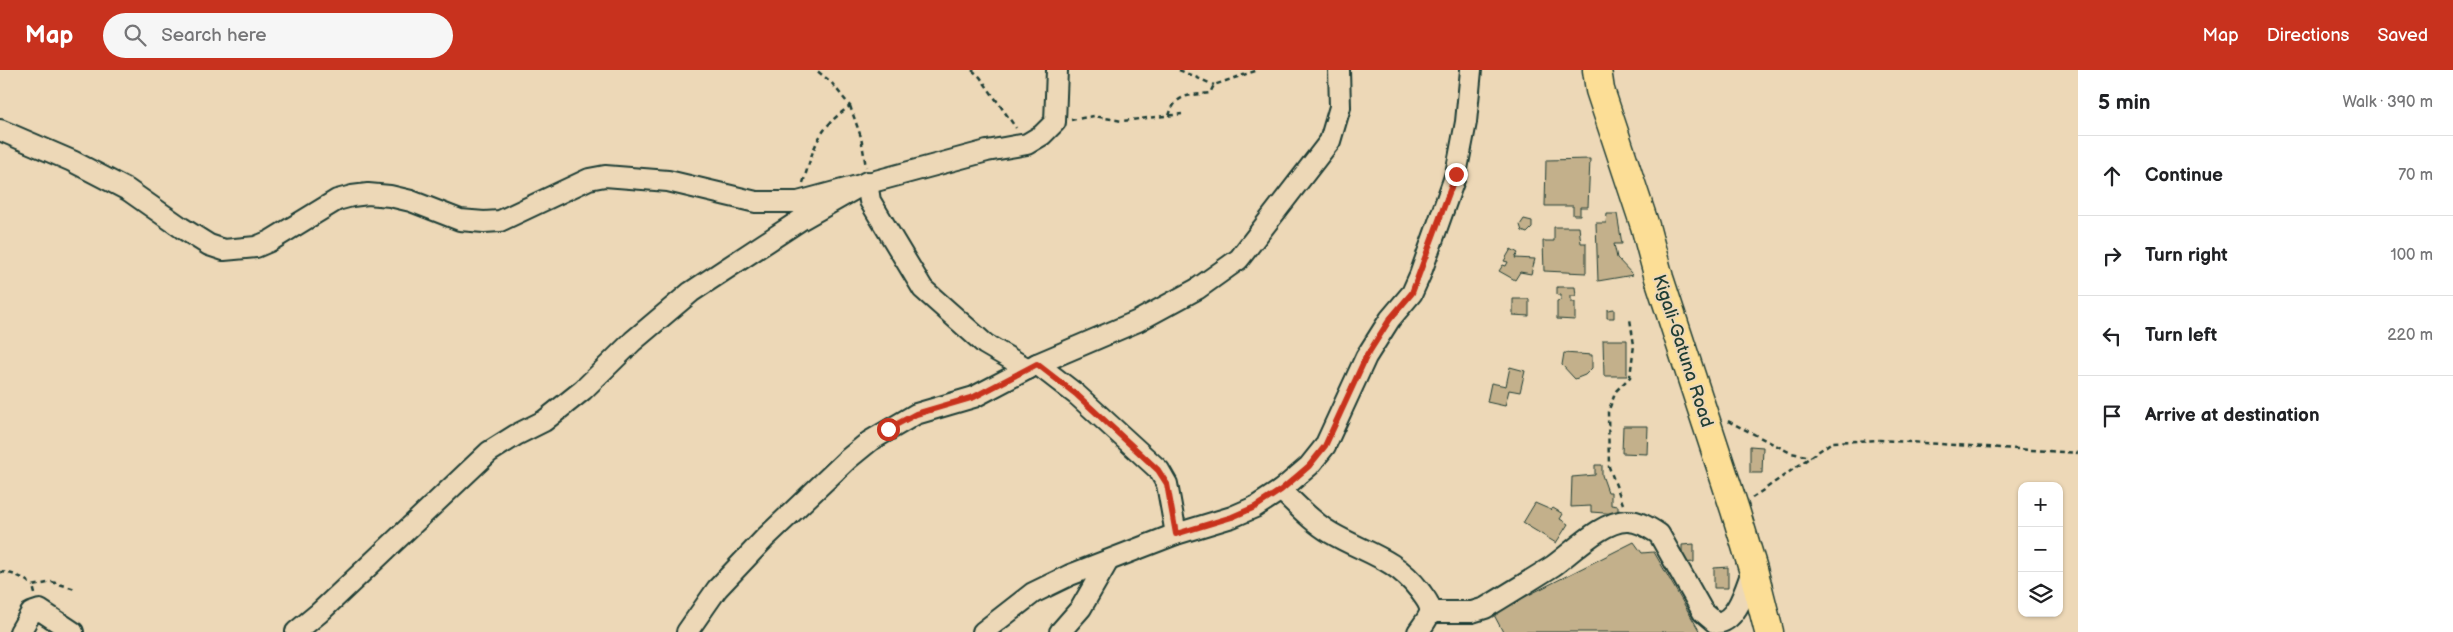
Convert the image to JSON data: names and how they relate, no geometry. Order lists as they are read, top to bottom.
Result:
{
  "streets": {
    "highway": ["Kigali-Gatuna Road"]
  },
  "page": {
    "header": "Map",
    "search": "Search here",
    "nav": ["Map", "Directions", "Saved"],
    "heading": ["5 min", "Walk · 390 m"],
    "list": [
      ["Continue", "70 m"],
      ["Turn right", "100 m"],
      ["Turn left", "220 m"],
      "Arrive at destination"
    ],
    "map_buttons": ["+", "−"]
  }
}
